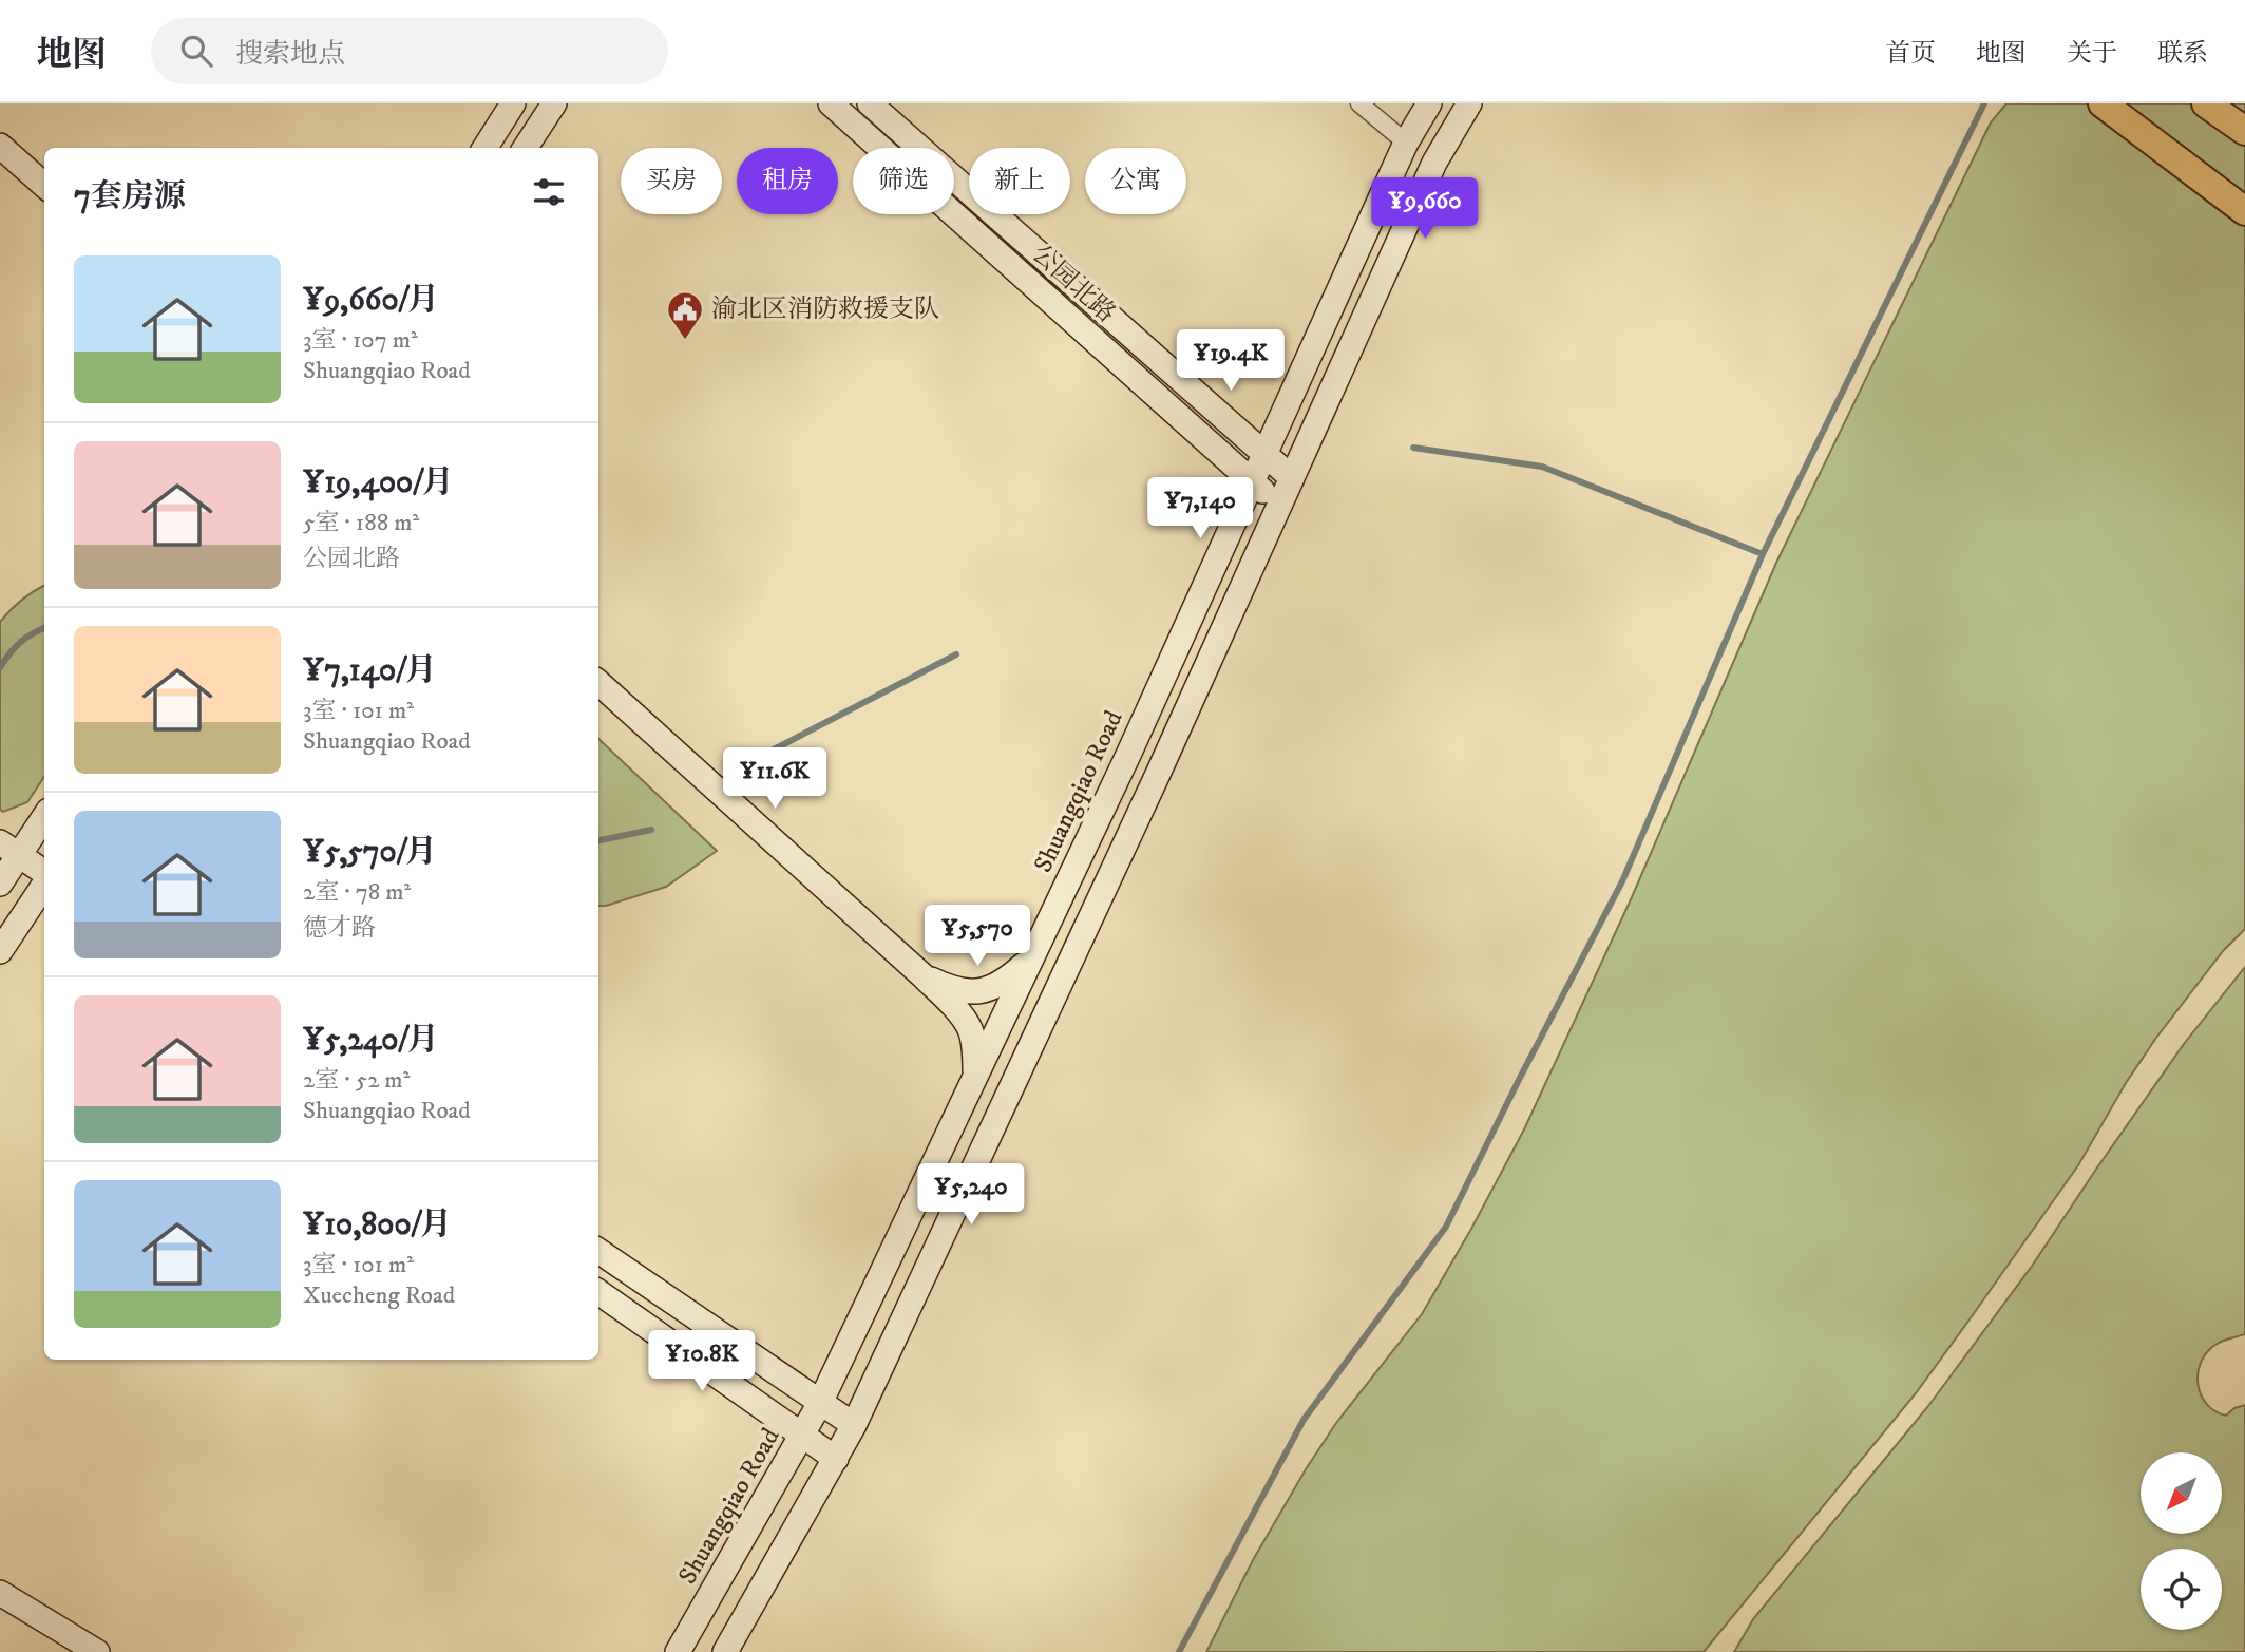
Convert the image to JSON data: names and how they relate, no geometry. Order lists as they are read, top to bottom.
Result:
{
  "streets": {
    "main road": ["公园北路", "Shuangqiao Road"]
  },
  "crossings": [
    ["公园北路", "Shuangqiao Road"]
  ],
  "places": {
    "public building": ["渝北区消防救援支队"]
  },
  "north": "bottom left",
  "page": {
    "header": "地图",
    "search": "搜索地点",
    "nav": [
      "首页",
      "地图",
      "关于",
      "联系"
    ],
    "chip": [
      "买房",
      "租房",
      "筛选",
      "新上",
      "公寓"
    ],
    "heading": "7套房源",
    "price": [
      "¥9,660",
      "¥19.4K",
      "¥7,140",
      "¥11.6K",
      "¥5,570",
      "¥5,240",
      "¥10.8K"
    ],
    "list": [
      {
        "name": "¥9,660/月",
        "note": "3室 · 107 m² · Shuangqiao Road"
      },
      {
        "name": "¥19,400/月",
        "note": "5室 · 188 m² · 公园北路"
      },
      {
        "name": "¥7,140/月",
        "note": "3室 · 101 m² · Shuangqiao Road"
      },
      {
        "name": "¥5,570/月",
        "note": "2室 · 78 m² · 德才路"
      },
      {
        "name": "¥5,240/月",
        "note": "2室 · 52 m² · Shuangqiao Road"
      },
      {
        "name": "¥10,800/月",
        "note": "3室 · 101 m² · Xuecheng Road"
      }
    ]
  }
}
